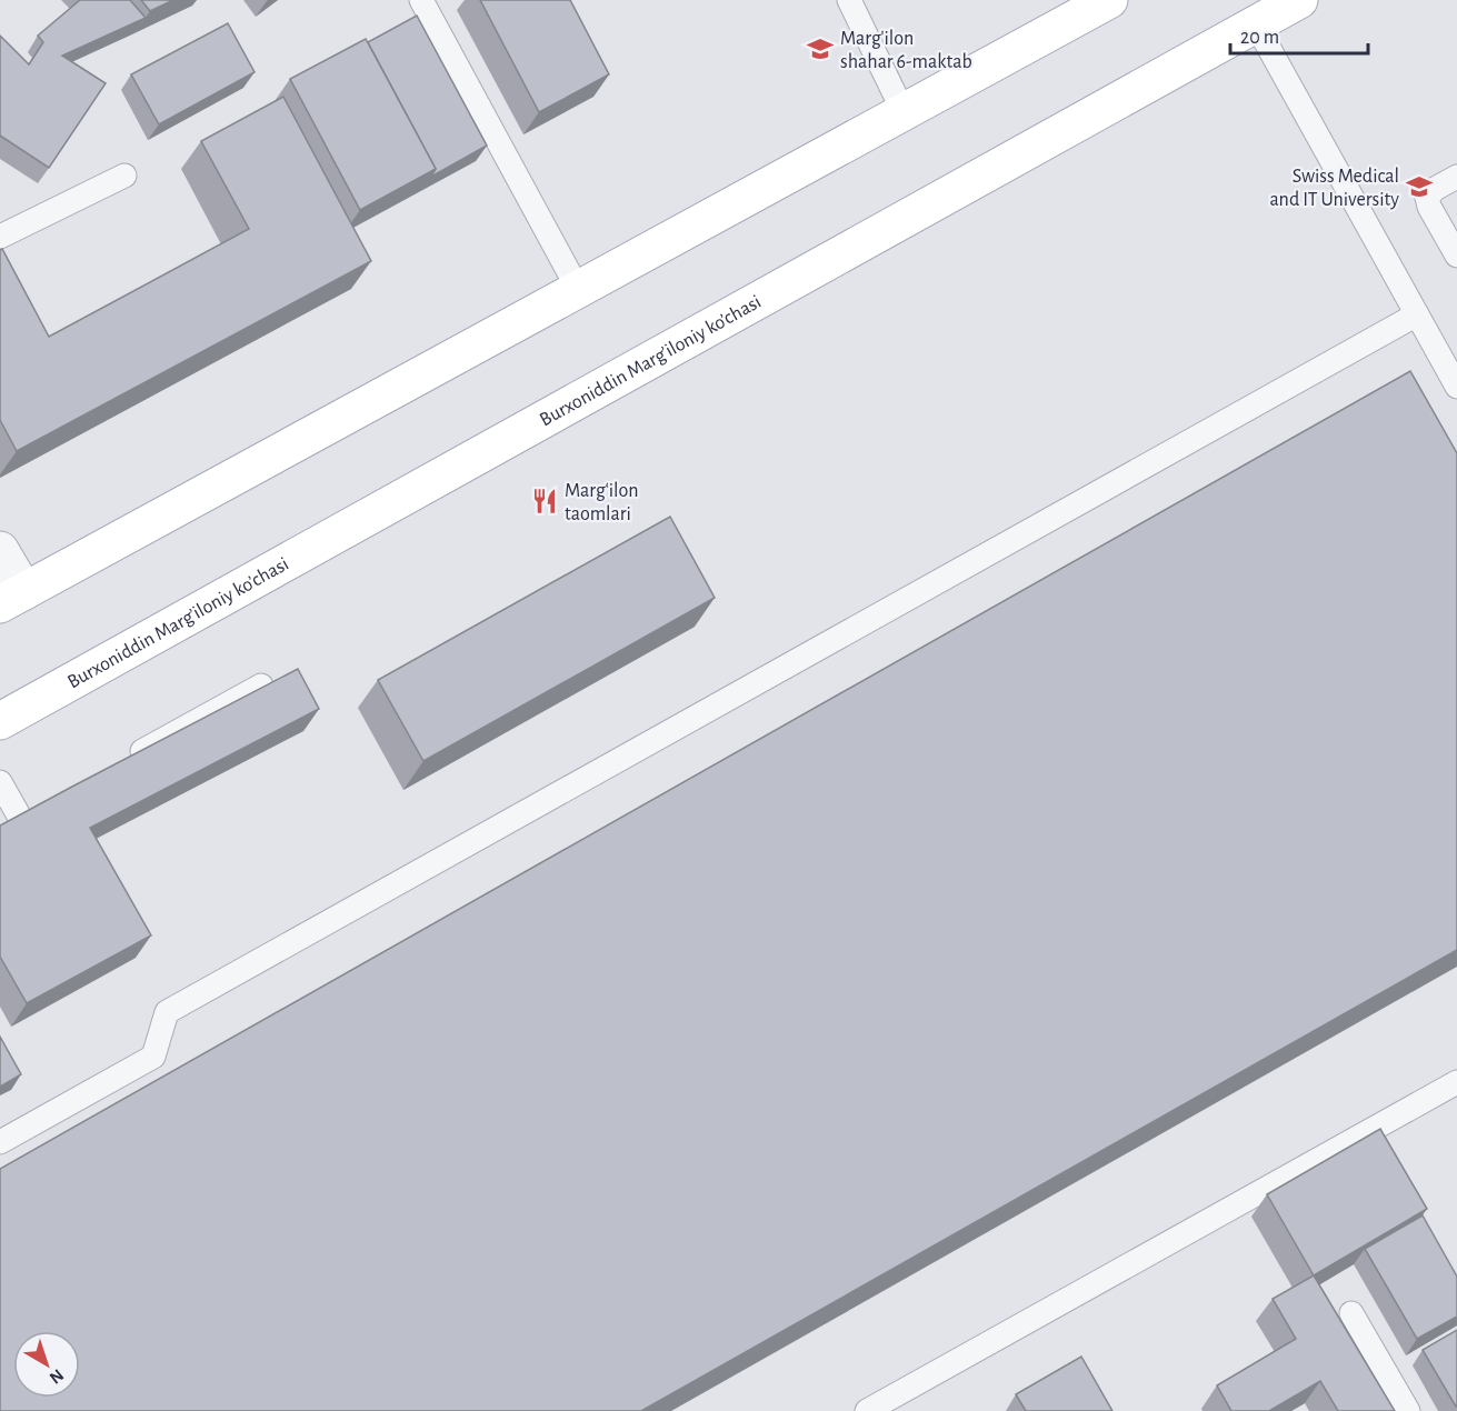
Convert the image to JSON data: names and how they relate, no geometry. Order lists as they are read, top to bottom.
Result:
{
  "streets": {
    "main road": ["Burxoniddin Marg’iloniy ko’chasi"]
  },
  "places": {
    "school or university": ["Marg'ilon shahar 6-maktab", "Swiss Medical and IT University"],
    "restaurant": ["Margʻilon taomlari"]
  },
  "scale_bar": "20 m",
  "north": "bottom right"
}
